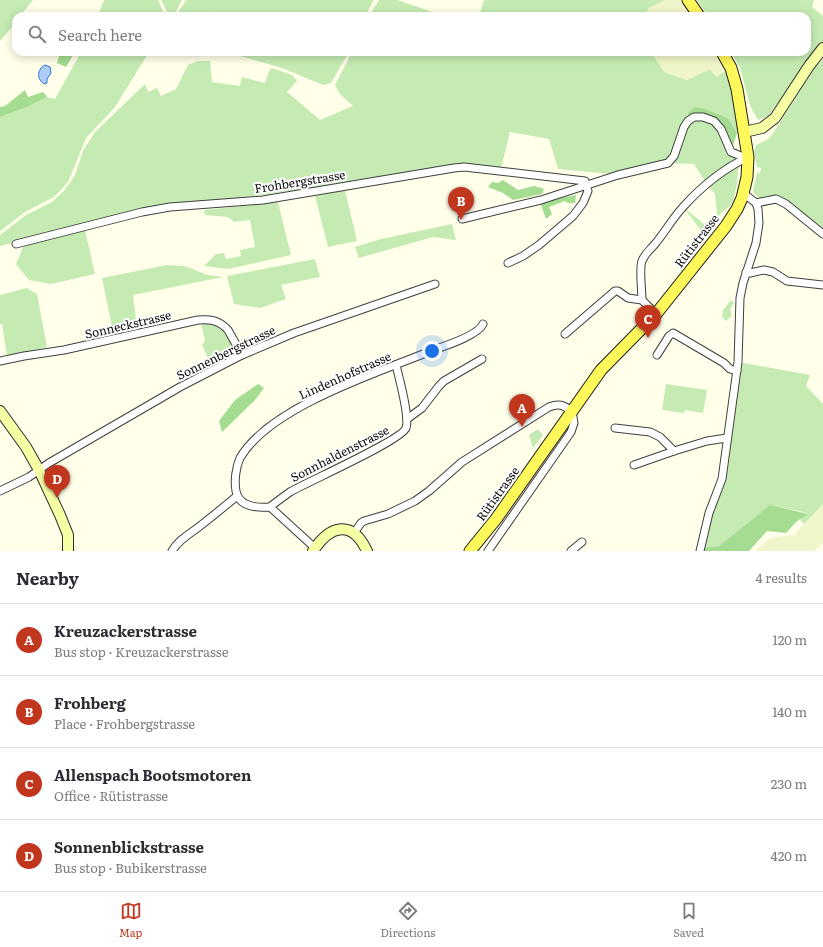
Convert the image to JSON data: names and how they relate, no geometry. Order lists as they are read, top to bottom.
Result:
{
  "streets": {
    "main road": ["Rütistrasse"],
    "street": [
      "Frohbergstrasse",
      "Sonneckstrasse",
      "Sonnenbergstrasse",
      "Lindenhofstrasse",
      "Sonnhaldenstrasse"
    ]
  },
  "crossings": [
    ["Sonneckstrasse", "Sonnenbergstrasse"]
  ],
  "page": {
    "search": "Search here",
    "pins": [
      "B",
      "C",
      "A",
      "D"
    ],
    "heading": ["Nearby", "4 results"],
    "list": [
      {
        "mark": "A",
        "name": "Kreuzackerstrasse",
        "note": "Bus stop · Kreuzackerstrasse",
        "value": "120 m"
      },
      {
        "mark": "B",
        "name": "Frohberg",
        "note": "Place · Frohbergstrasse",
        "value": "140 m"
      },
      {
        "mark": "C",
        "name": "Allenspach Bootsmotoren",
        "note": "Office · Rütistrasse",
        "value": "230 m"
      },
      {
        "mark": "D",
        "name": "Sonnenblickstrasse",
        "note": "Bus stop · Bubikerstrasse",
        "value": "420 m"
      }
    ],
    "nav": ["Map", "Directions", "Saved"]
  }
}
